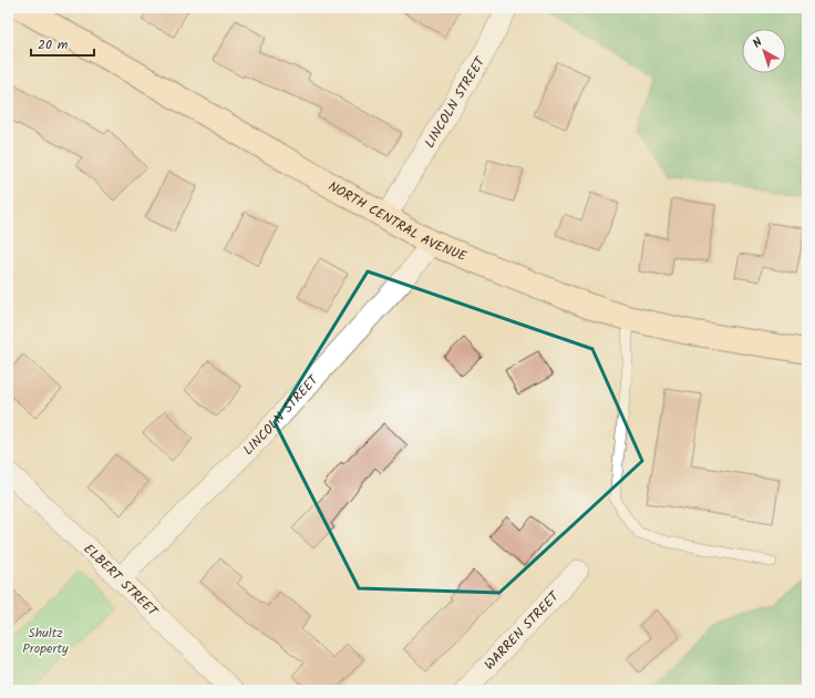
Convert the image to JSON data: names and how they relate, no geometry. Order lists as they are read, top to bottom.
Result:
{
  "streets": {
    "main road": ["NORTH CENTRAL AVENUE"],
    "street": ["LINCOLN STREET", "ELBERT STREET", "WARREN STREET"]
  },
  "crossings": [
    ["LINCOLN STREET", "NORTH CENTRAL AVENUE"],
    ["LINCOLN STREET", "ELBERT STREET"]
  ],
  "parks": ["Shultz Property"],
  "scale_bar": "20 m",
  "north": "top left"
}
